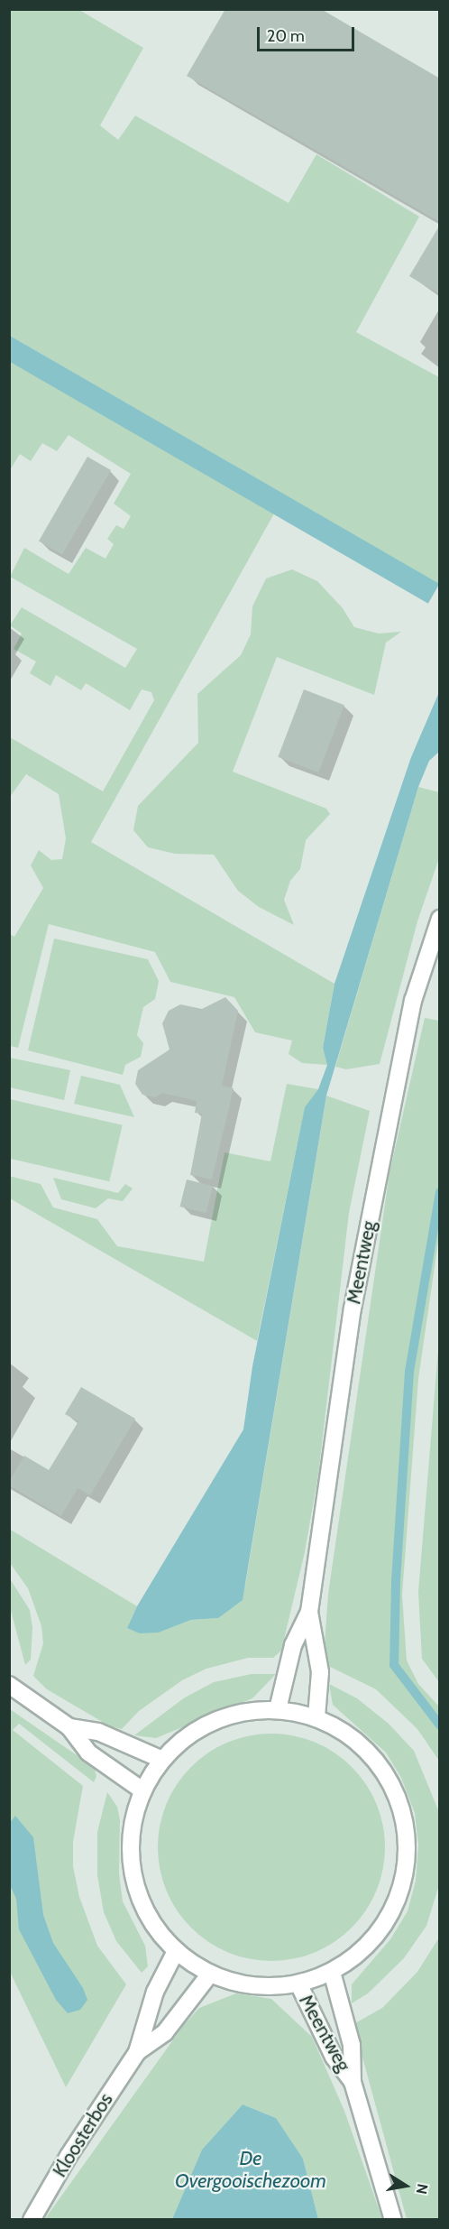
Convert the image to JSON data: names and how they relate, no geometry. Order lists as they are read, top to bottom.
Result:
{
  "streets": {
    "street": ["Meentweg", "Kloosterbos"]
  },
  "water": ["De Overgooischezoom"],
  "scale_bar": "20 m",
  "north": "right"
}
